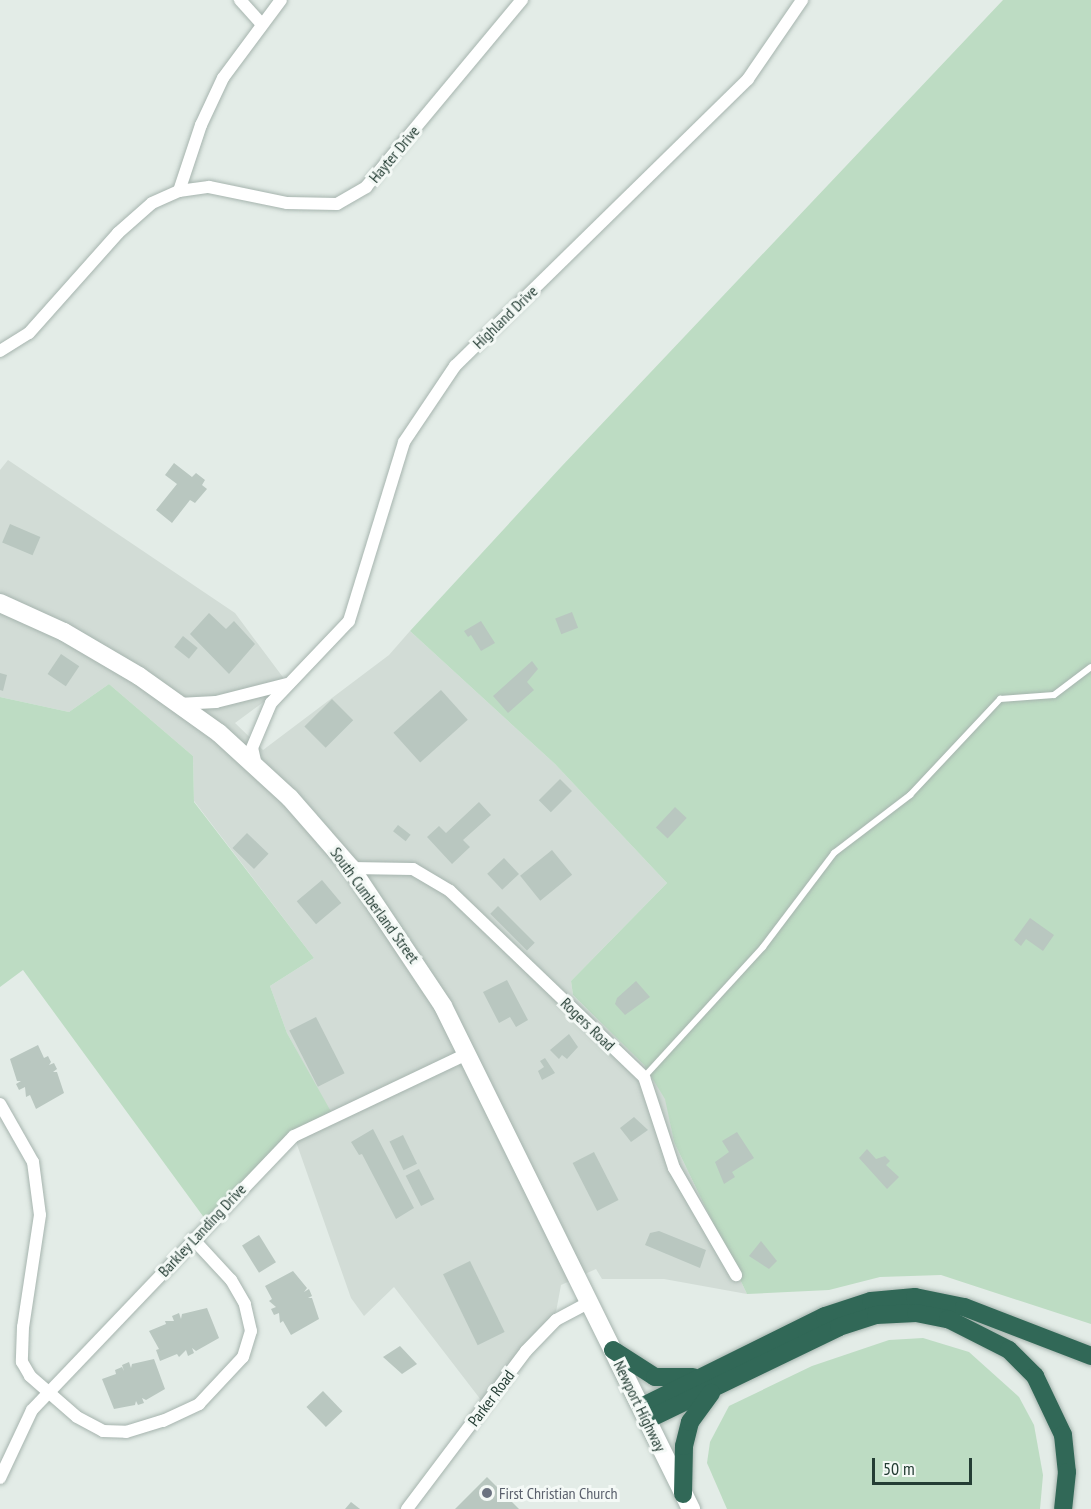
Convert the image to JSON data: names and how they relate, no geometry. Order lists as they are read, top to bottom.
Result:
{
  "streets": {
    "main road": ["South Cumberland Street", "Newport Highway"],
    "street": [
      "Hayter Drive",
      "Highland Drive",
      "Rogers Road",
      "Barkley Landing Drive",
      "Parker Road"
    ]
  },
  "crossings": [
    ["Highland Drive", "South Cumberland Street"],
    ["South Cumberland Street", "Rogers Road"],
    ["South Cumberland Street", "Barkley Landing Drive"],
    ["South Cumberland Street", "Parker Road"],
    ["South Cumberland Street", "Newport Highway"],
    ["Parker Road", "Newport Highway"]
  ],
  "places": ["First Christian Church"],
  "scale_bar": "50 m"
}
